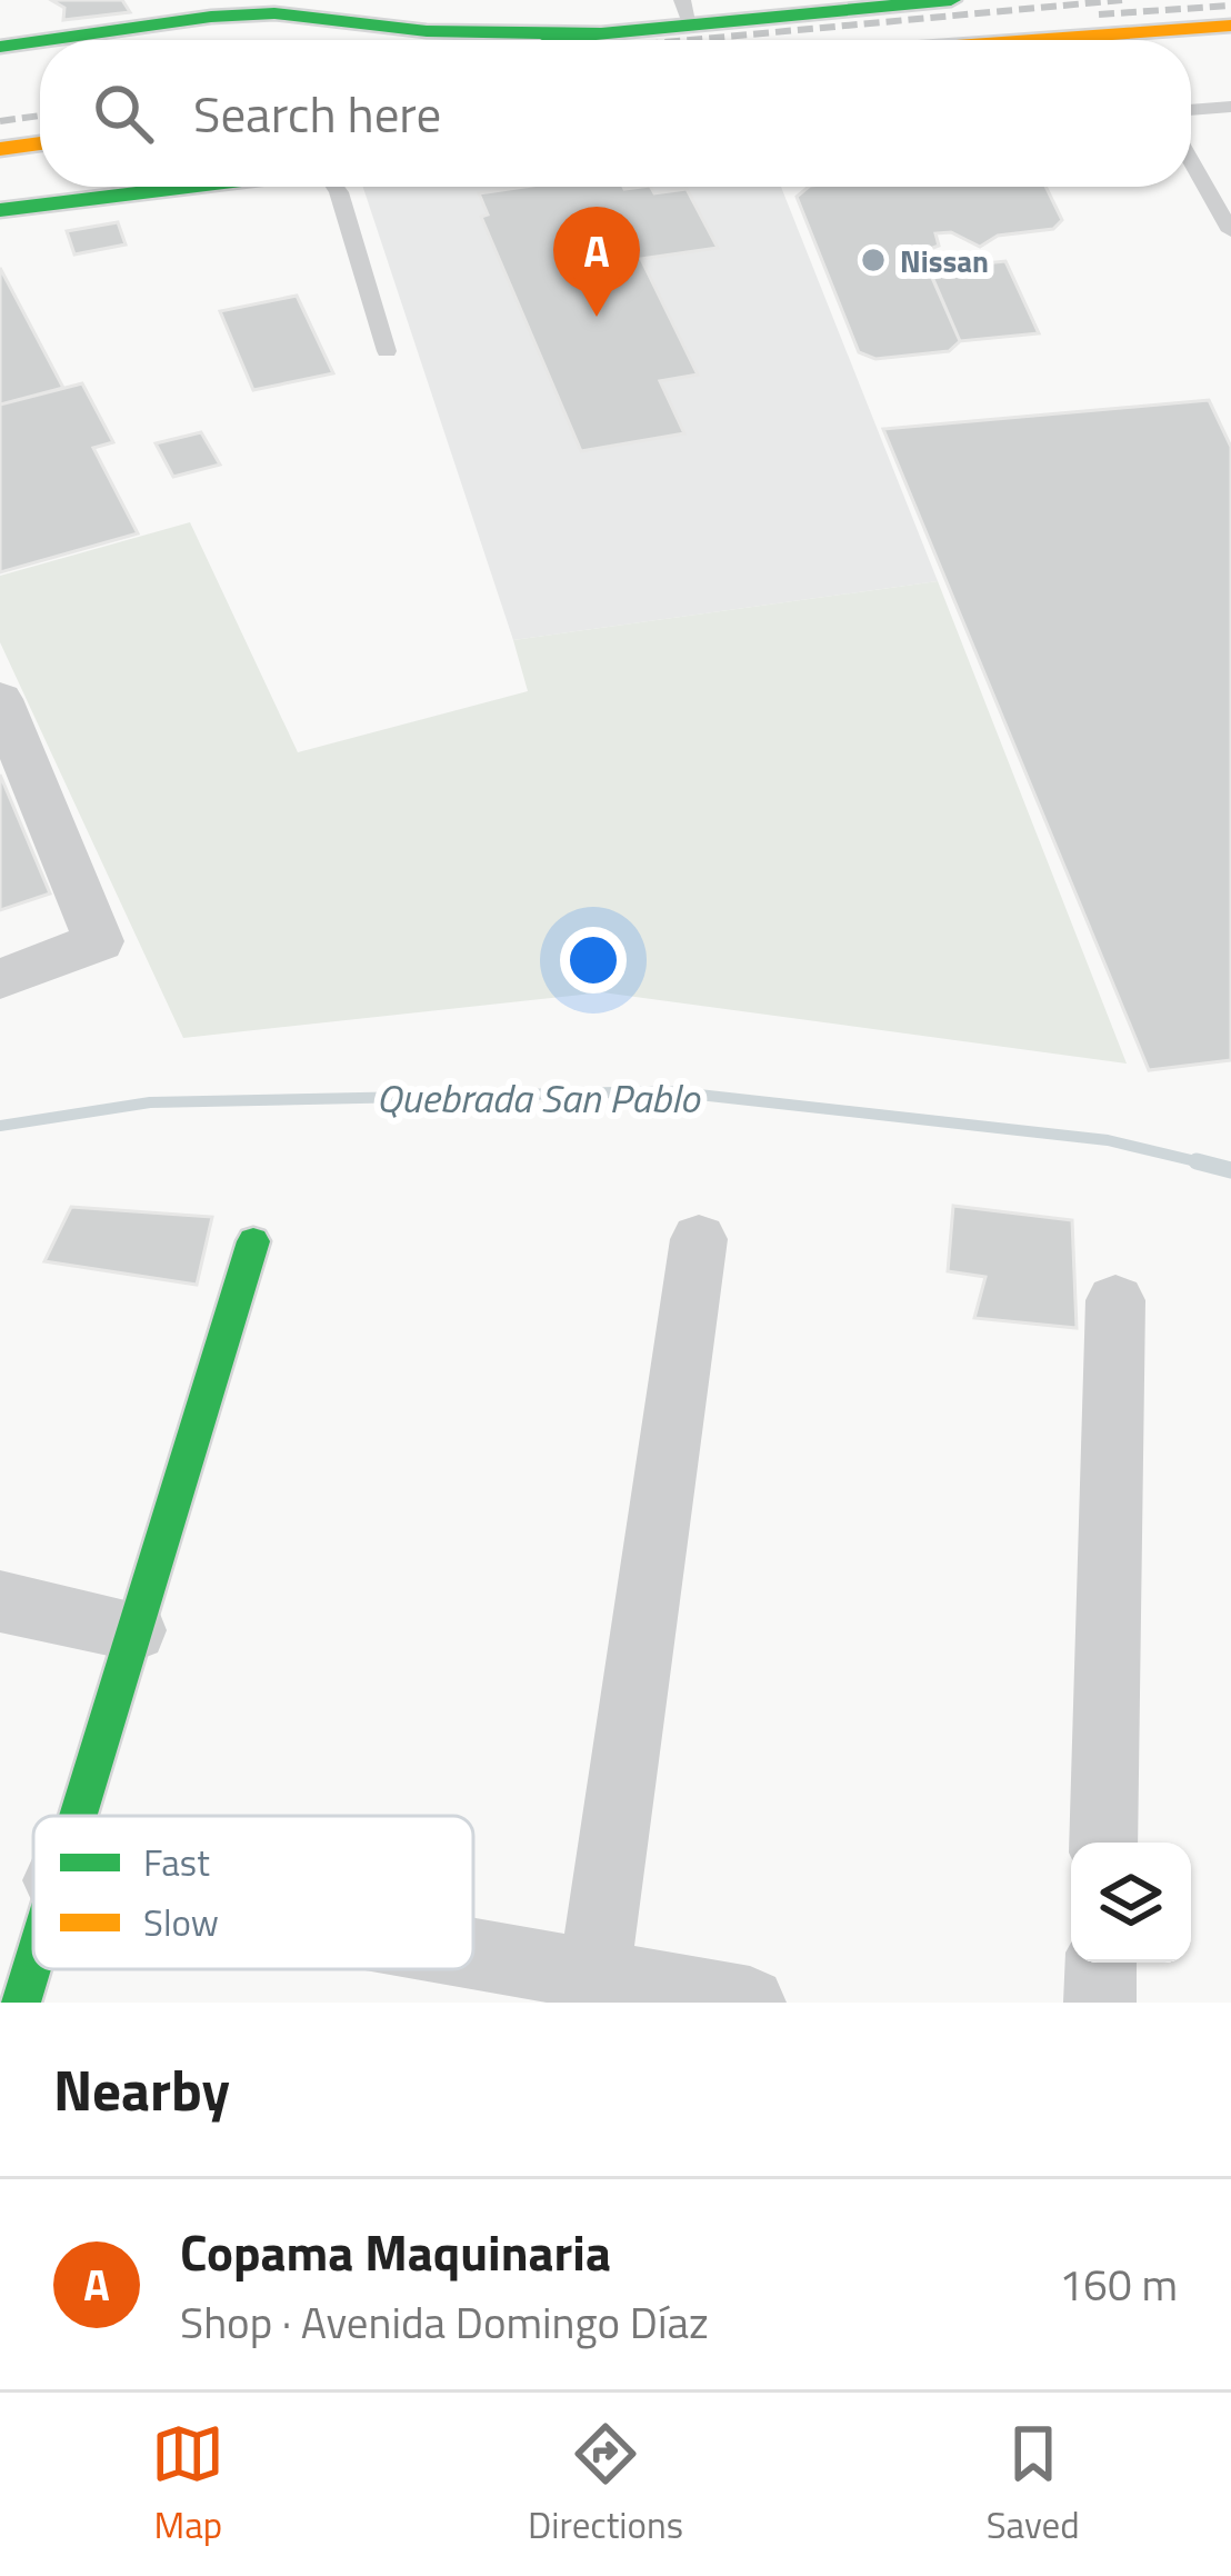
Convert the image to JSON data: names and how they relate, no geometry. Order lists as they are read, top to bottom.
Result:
{
  "water": ["Quebrada San Pablo"],
  "places": ["Nissan"],
  "legend": ["Fast", "Slow"],
  "page": {
    "search": "Search here",
    "pins": "A",
    "heading": "Nearby",
    "list": [
      {
        "mark": "A",
        "name": "Copama Maquinaria",
        "note": "Shop · Avenida Domingo Díaz",
        "value": "160 m"
      }
    ],
    "nav": ["Map", "Directions", "Saved"]
  }
}
